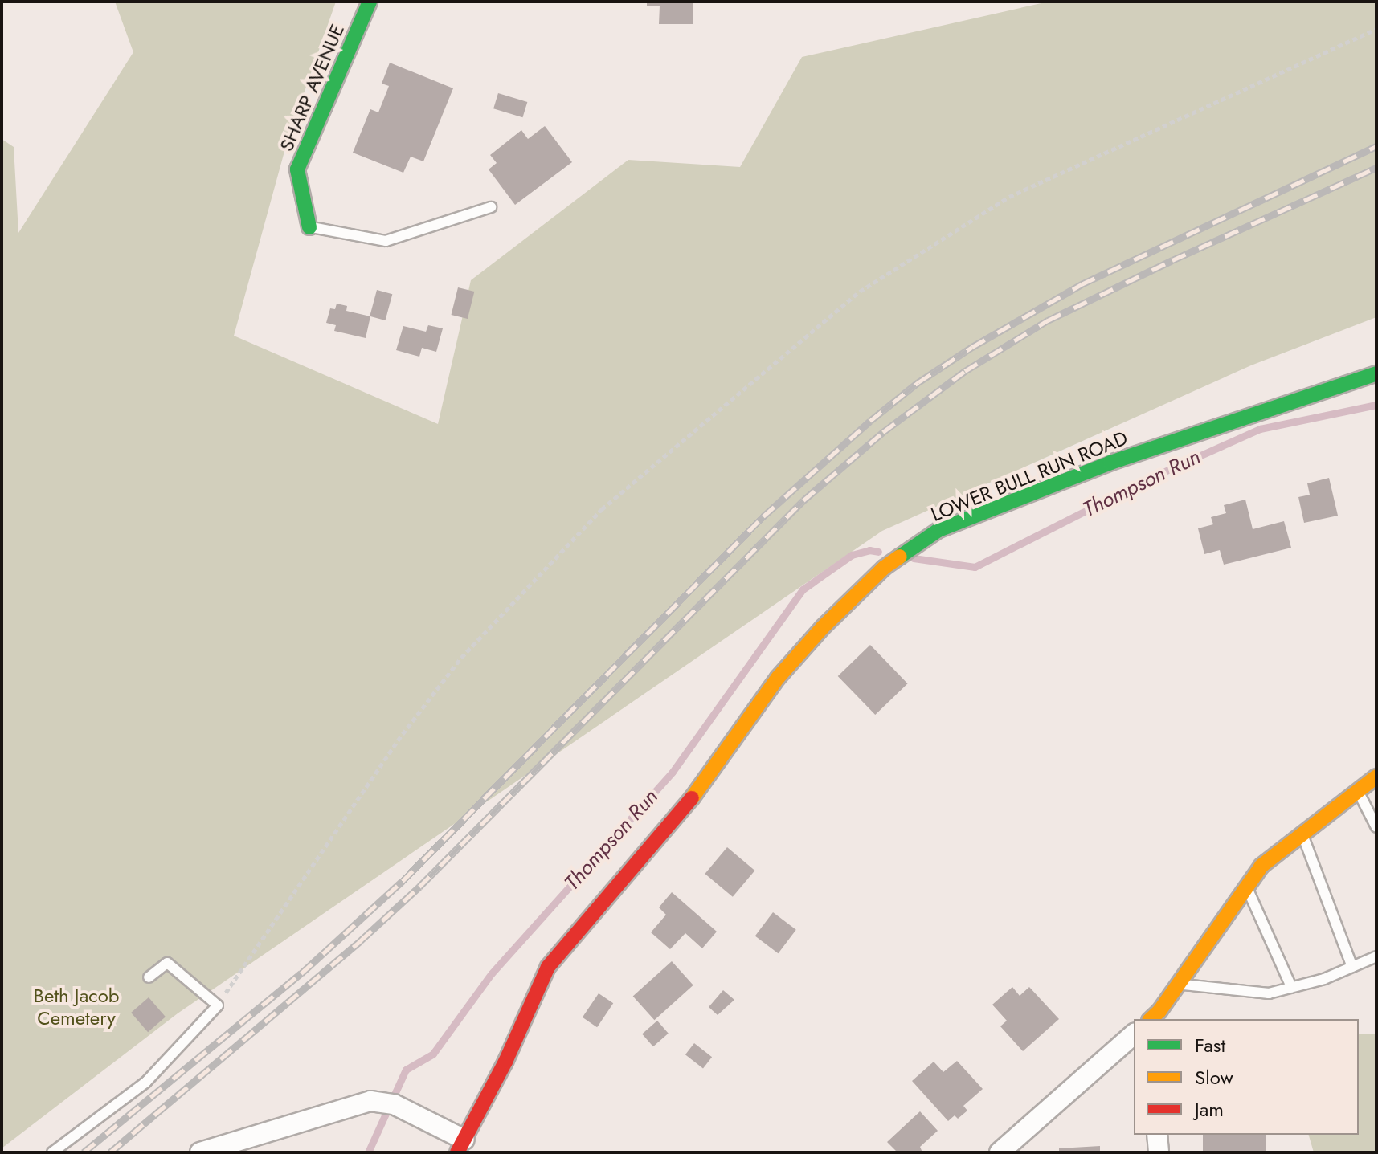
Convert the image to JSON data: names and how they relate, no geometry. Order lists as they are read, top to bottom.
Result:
{
  "streets": {
    "street": ["SHARP AVENUE", "LOWER BULL RUN ROAD"]
  },
  "water": ["Thompson Run"],
  "parks": ["Beth Jacob Cemetery"],
  "legend": ["Fast", "Slow", "Jam"]
}
